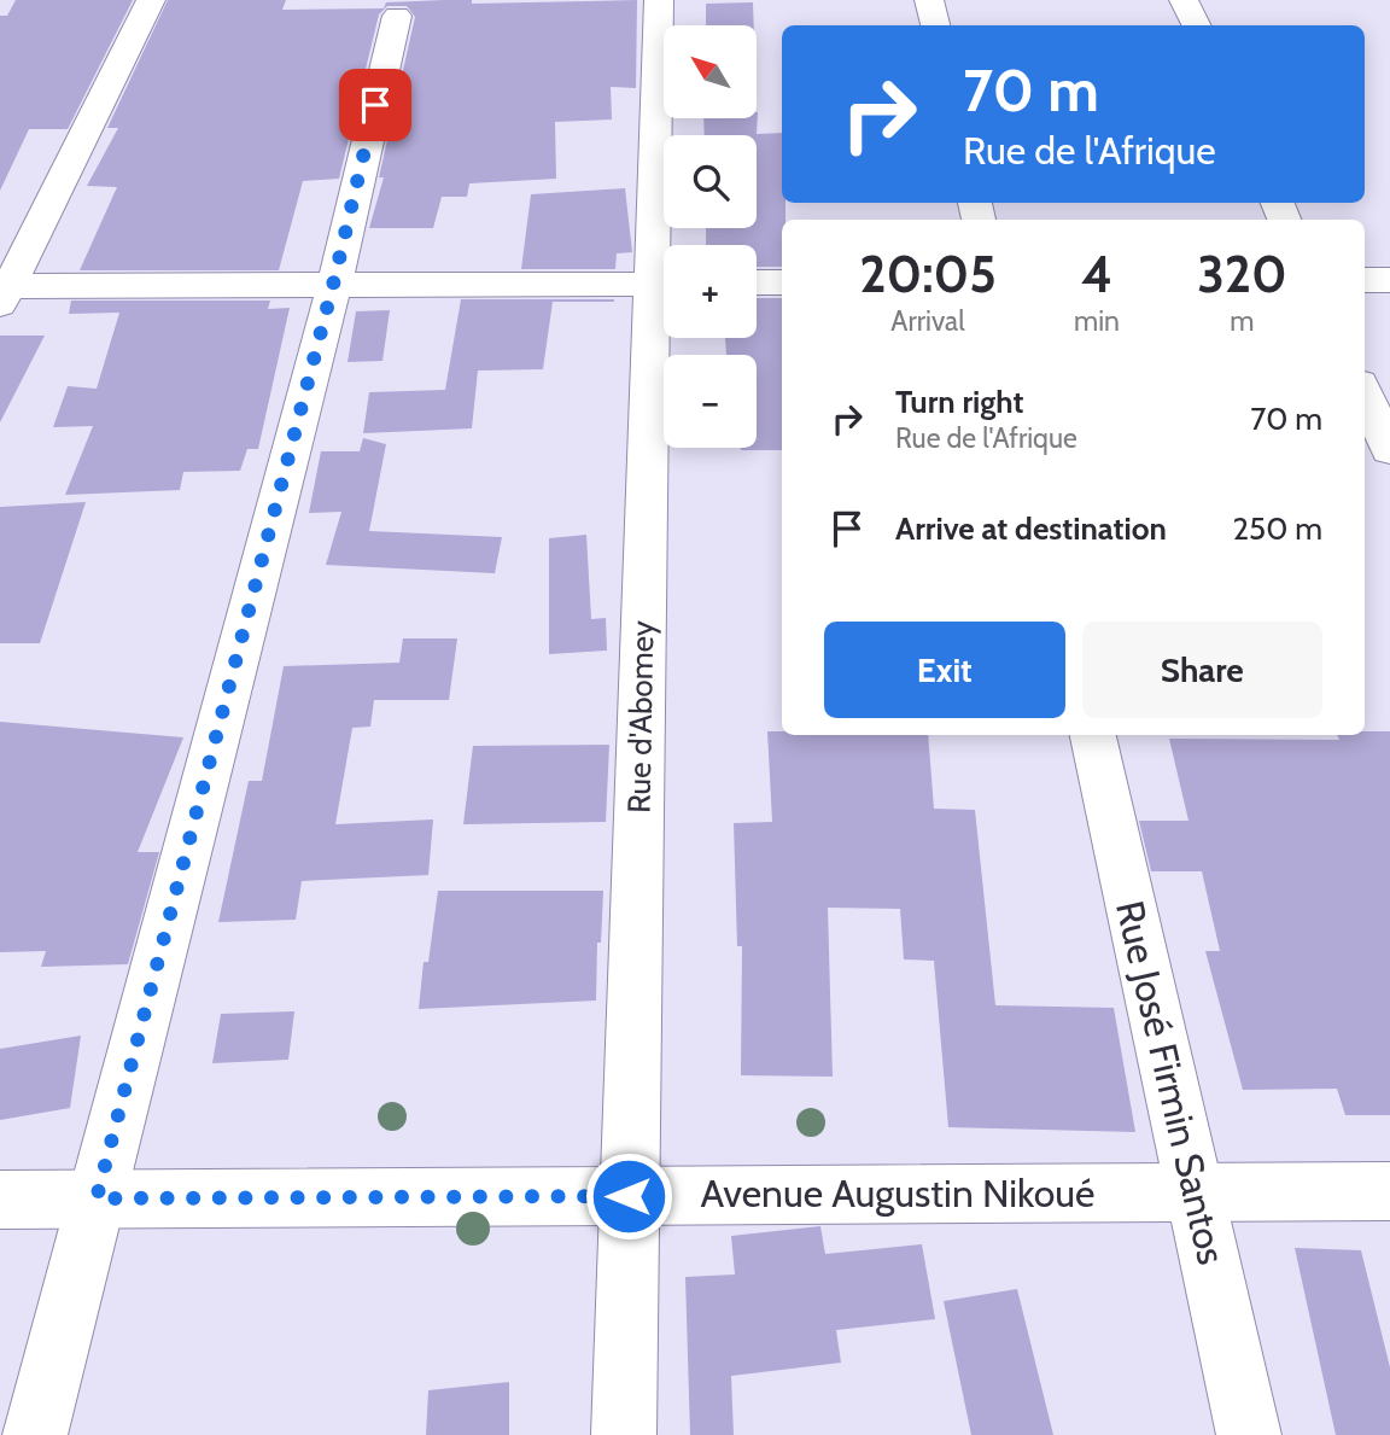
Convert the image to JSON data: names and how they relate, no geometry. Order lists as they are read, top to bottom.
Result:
{
  "streets": {
    "street": ["Rue d'Abomey", "Rue José Firmin Santos", "Avenue Augustin Nikoué"]
  },
  "crossings": [
    ["Rue d'Abomey", "Avenue Augustin Nikoué"],
    ["Rue José Firmin Santos", "Avenue Augustin Nikoué"]
  ],
  "north": "top left",
  "page": {
    "map_buttons": ["+", "−"],
    "turn": ["70 m", "Rue de l'Afrique"],
    "eta": [
      "20:05",
      "Arrival",
      "4",
      "min",
      "320",
      "m"
    ],
    "list": [
      {
        "name": "Turn right",
        "note": "Rue de l'Afrique",
        "value": "70 m"
      },
      {
        "name": "Arrive at destination",
        "value": "250 m"
      }
    ],
    "buttons": ["Exit", "Share"]
  }
}
